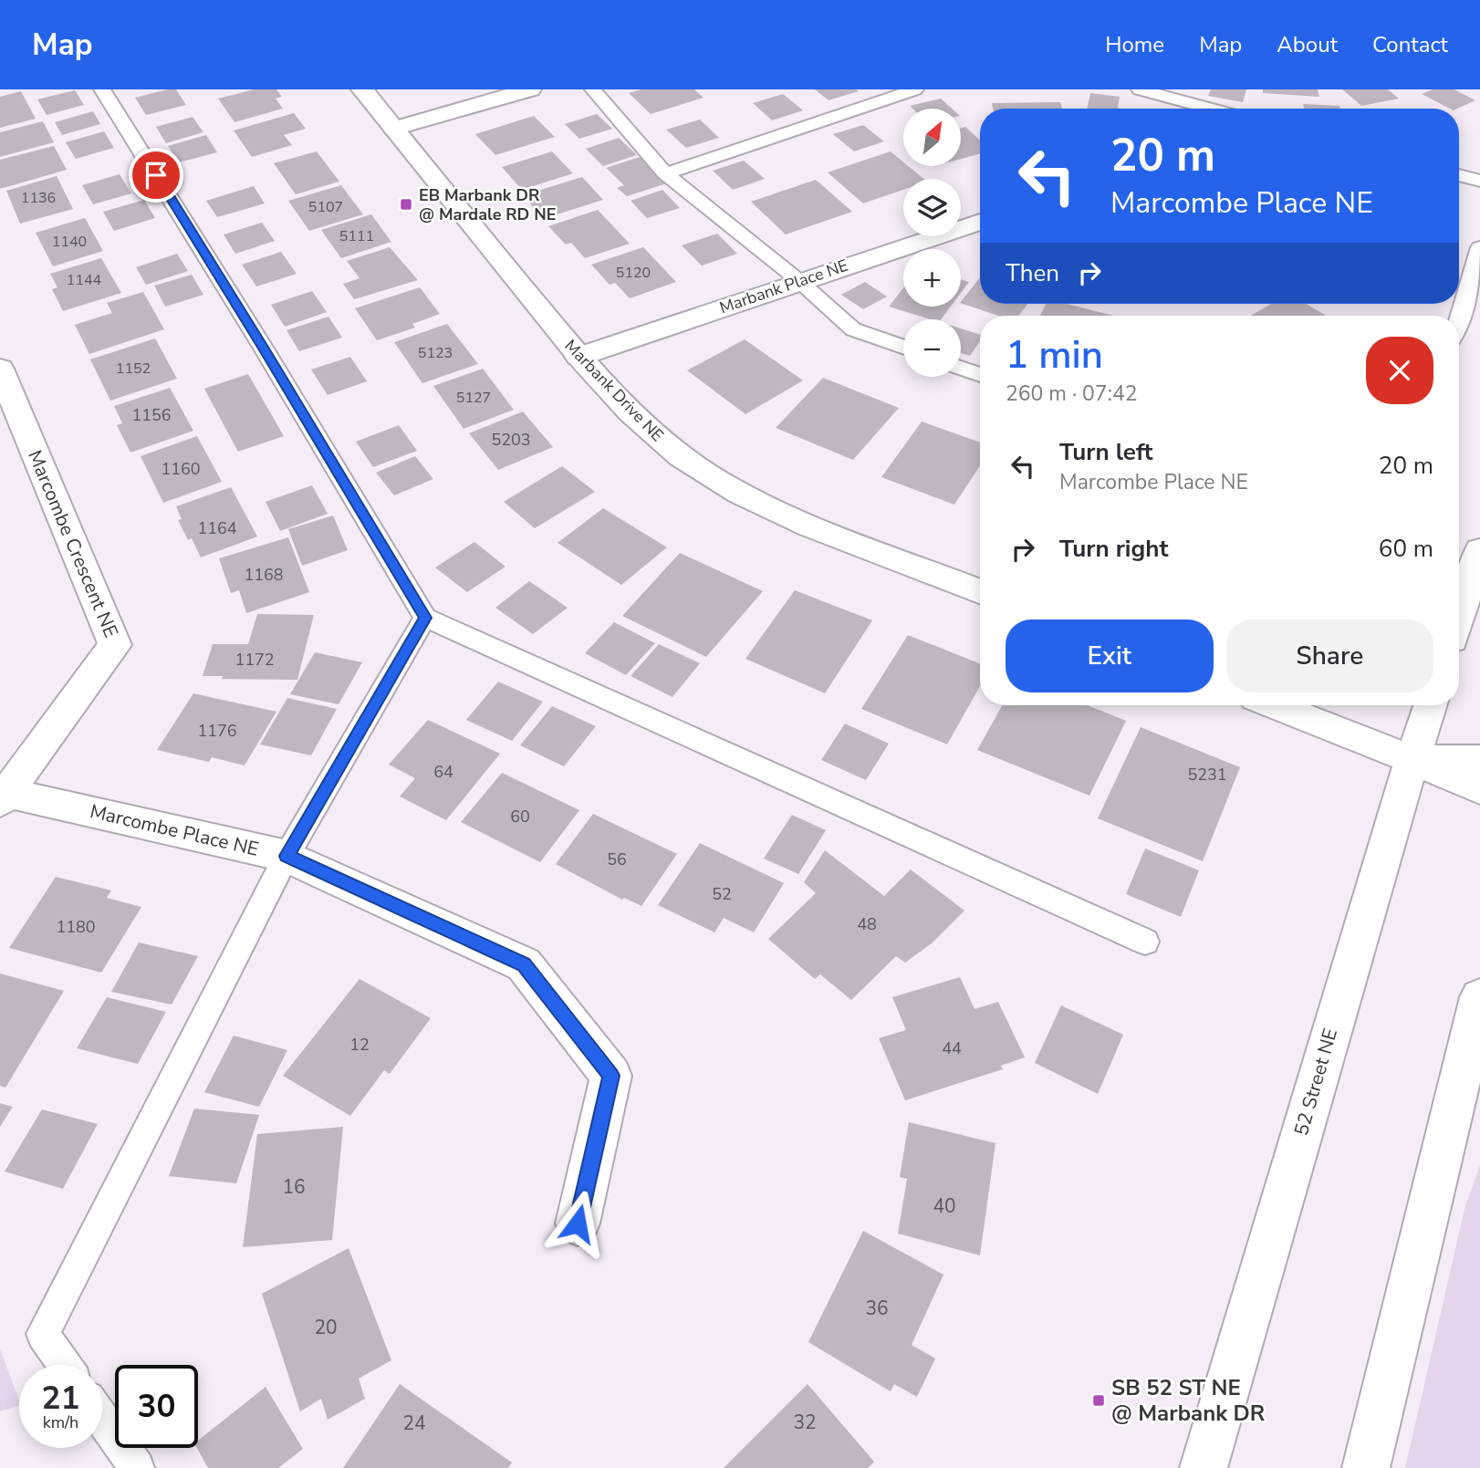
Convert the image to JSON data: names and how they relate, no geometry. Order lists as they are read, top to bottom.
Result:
{
  "streets": {
    "street": [
      "Marbank Place NE",
      "Marbank Drive NE",
      "Marcombe Crescent NE",
      "Marcombe Place NE",
      "52 Street NE"
    ]
  },
  "crossings": [
    ["Marbank Place NE", "Marbank Drive NE"],
    ["Marcombe Crescent NE", "Marcombe Place NE"]
  ],
  "places": {
    "transit": ["EB Marbank DR @ Mardale RD NE", "SB 52 ST NE @ Marbank DR"]
  },
  "house_numbers": [
    "1136",
    "5107",
    "5111",
    "1140",
    "5120",
    "1144",
    "5123",
    "1152",
    "5127",
    "1156",
    "5203",
    "1160",
    "1164",
    "1168",
    "1172",
    "1176",
    "64",
    "5231",
    "60",
    "56",
    "52",
    "48",
    "1180",
    "12",
    "44",
    "16",
    "40",
    "36",
    "20",
    "32",
    "24"
  ],
  "north": "top right",
  "page": {
    "header": "Map",
    "nav": [
      "Home",
      "Map",
      "About",
      "Contact"
    ],
    "map_buttons": ["+", "−"],
    "turn": ["20 m", "Marcombe Place NE"],
    "then": "Then",
    "heading": ["1 min", "260 m · 07:42"],
    "list": [
      {
        "name": "Turn left",
        "note": "Marcombe Place NE",
        "value": "20 m"
      },
      {
        "name": "Turn right",
        "value": "60 m"
      }
    ],
    "buttons": ["Exit", "Share"],
    "speed": "21 km/h",
    "limit": "30"
  }
}
